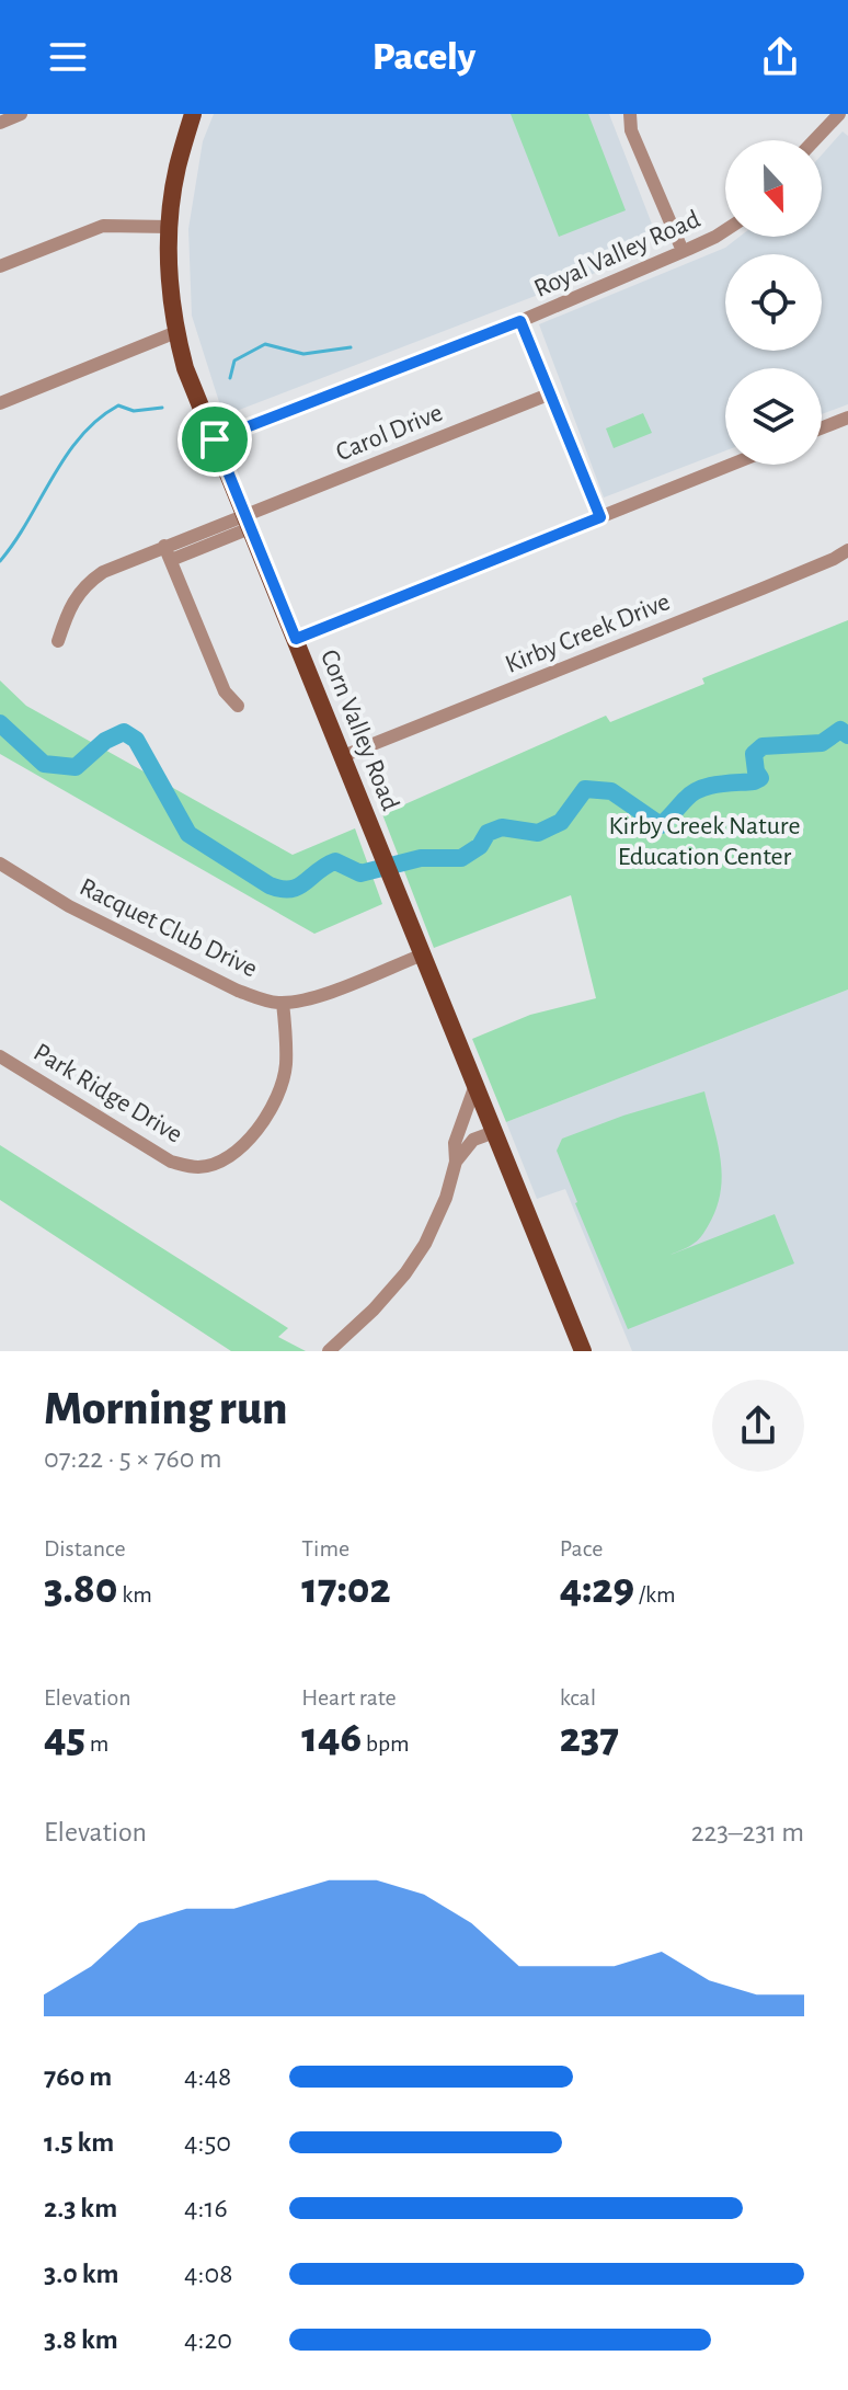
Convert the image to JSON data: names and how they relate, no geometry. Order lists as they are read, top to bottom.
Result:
{
  "streets": {
    "main road": ["Corn Valley Road"],
    "street": [
      "Royal Valley Road",
      "Carol Drive",
      "Kirby Creek Drive",
      "Racquet Club Drive",
      "Park Ridge Drive"
    ]
  },
  "crossings": [
    ["Royal Valley Road", "Corn Valley Road"],
    ["Carol Drive", "Corn Valley Road"],
    ["Kirby Creek Drive", "Corn Valley Road"],
    ["Corn Valley Road", "Racquet Club Drive"],
    ["Racquet Club Drive", "Park Ridge Drive"]
  ],
  "parks": ["Kirby Creek Nature Education Center"],
  "north": "bottom",
  "page": {
    "header": "Pacely",
    "heading": ["Morning run", "07:22 · 5 × 760 m"],
    "stats": [
      ["Distance", "3.80 km"],
      ["Time", "17:02"],
      ["Pace", "4:29 /km"],
      ["Elevation", "45 m"],
      ["Heart rate", "146 bpm"],
      ["kcal", "237"]
    ],
    "chart": ["Elevation", "223–231 m"],
    "list": [
      {
        "name": "760 m",
        "note": "4:48"
      },
      {
        "name": "1.5 km",
        "note": "4:50"
      },
      {
        "name": "2.3 km",
        "note": "4:16"
      },
      {
        "name": "3.0 km",
        "note": "4:08"
      },
      {
        "name": "3.8 km",
        "note": "4:20"
      }
    ]
  }
}
